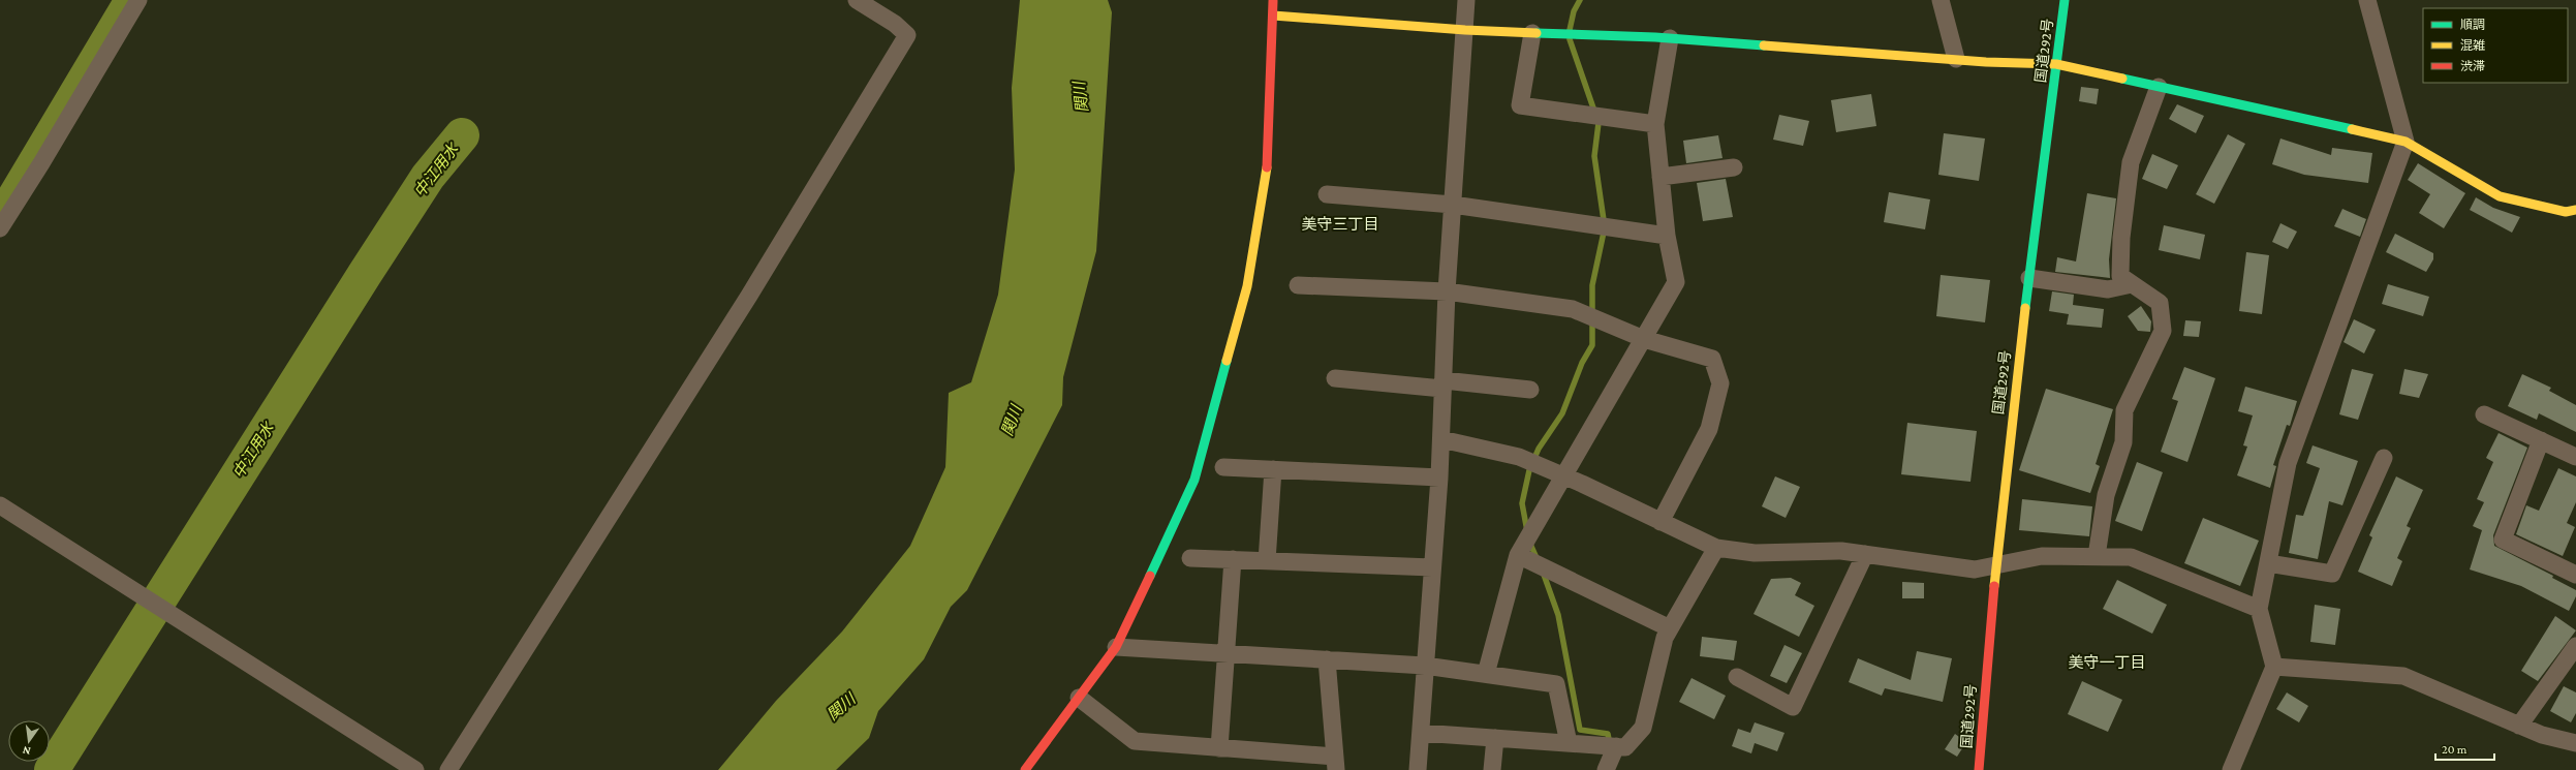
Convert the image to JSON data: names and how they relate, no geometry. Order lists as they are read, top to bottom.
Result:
{
  "streets": {
    "main road": ["国道292号"]
  },
  "districts": ["美守三丁目", "美守一丁目"],
  "water": ["関川", "中江用水"],
  "legend": ["順調", "混雑", "渋滞"],
  "scale_bar": "20 m",
  "north": "bottom"
}
